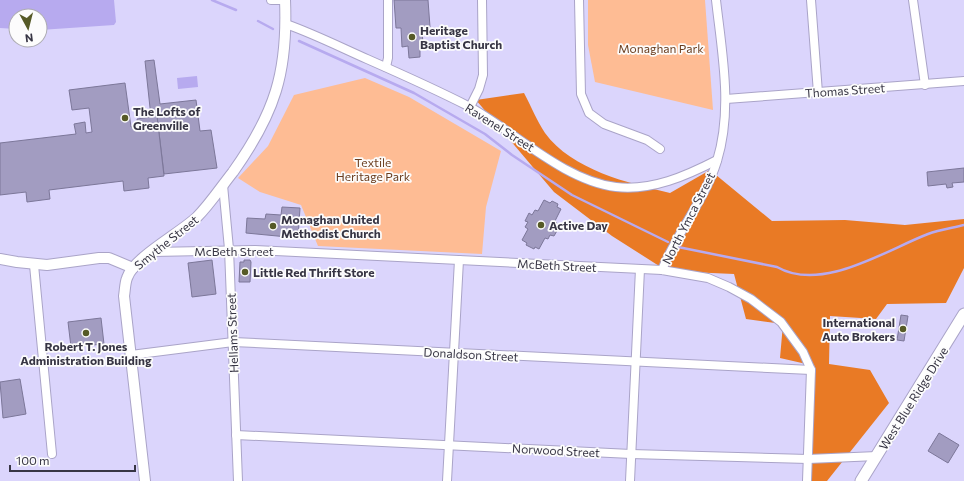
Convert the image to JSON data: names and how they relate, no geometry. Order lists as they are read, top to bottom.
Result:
{
  "streets": {
    "main road": ["West Blue Ridge Drive"],
    "street": [
      "Thomas Street",
      "Ravenel Street",
      "North Ymca Street",
      "Smythe Street",
      "McBeth Street",
      "Hellams Street",
      "Donaldson Street",
      "Norwood Street"
    ]
  },
  "crossings": [
    ["Thomas Street", "North Ymca Street"],
    ["Ravenel Street", "North Ymca Street"],
    ["Ravenel Street", "Smythe Street"],
    ["North Ymca Street", "McBeth Street"],
    ["Smythe Street", "McBeth Street"],
    ["Smythe Street", "Hellams Street"],
    ["Smythe Street", "Donaldson Street"],
    ["McBeth Street", "Hellams Street"],
    ["McBeth Street", "Donaldson Street"],
    ["McBeth Street", "Norwood Street"],
    ["Hellams Street", "Donaldson Street"],
    ["Hellams Street", "Norwood Street"],
    ["West Blue Ridge Drive", "Norwood Street"]
  ],
  "parks": ["Monaghan Park", "Textile Heritage Park"],
  "places": [
    "Heritage Baptist Church",
    "The Lofts of Greenville",
    "Active Day",
    "Monaghan United Methodist Church",
    "Little Red Thrift Store",
    "International Auto Brokers",
    "Robert T. Jones Administration Building"
  ],
  "scale_bar": "100 m",
  "north": "bottom"
}
